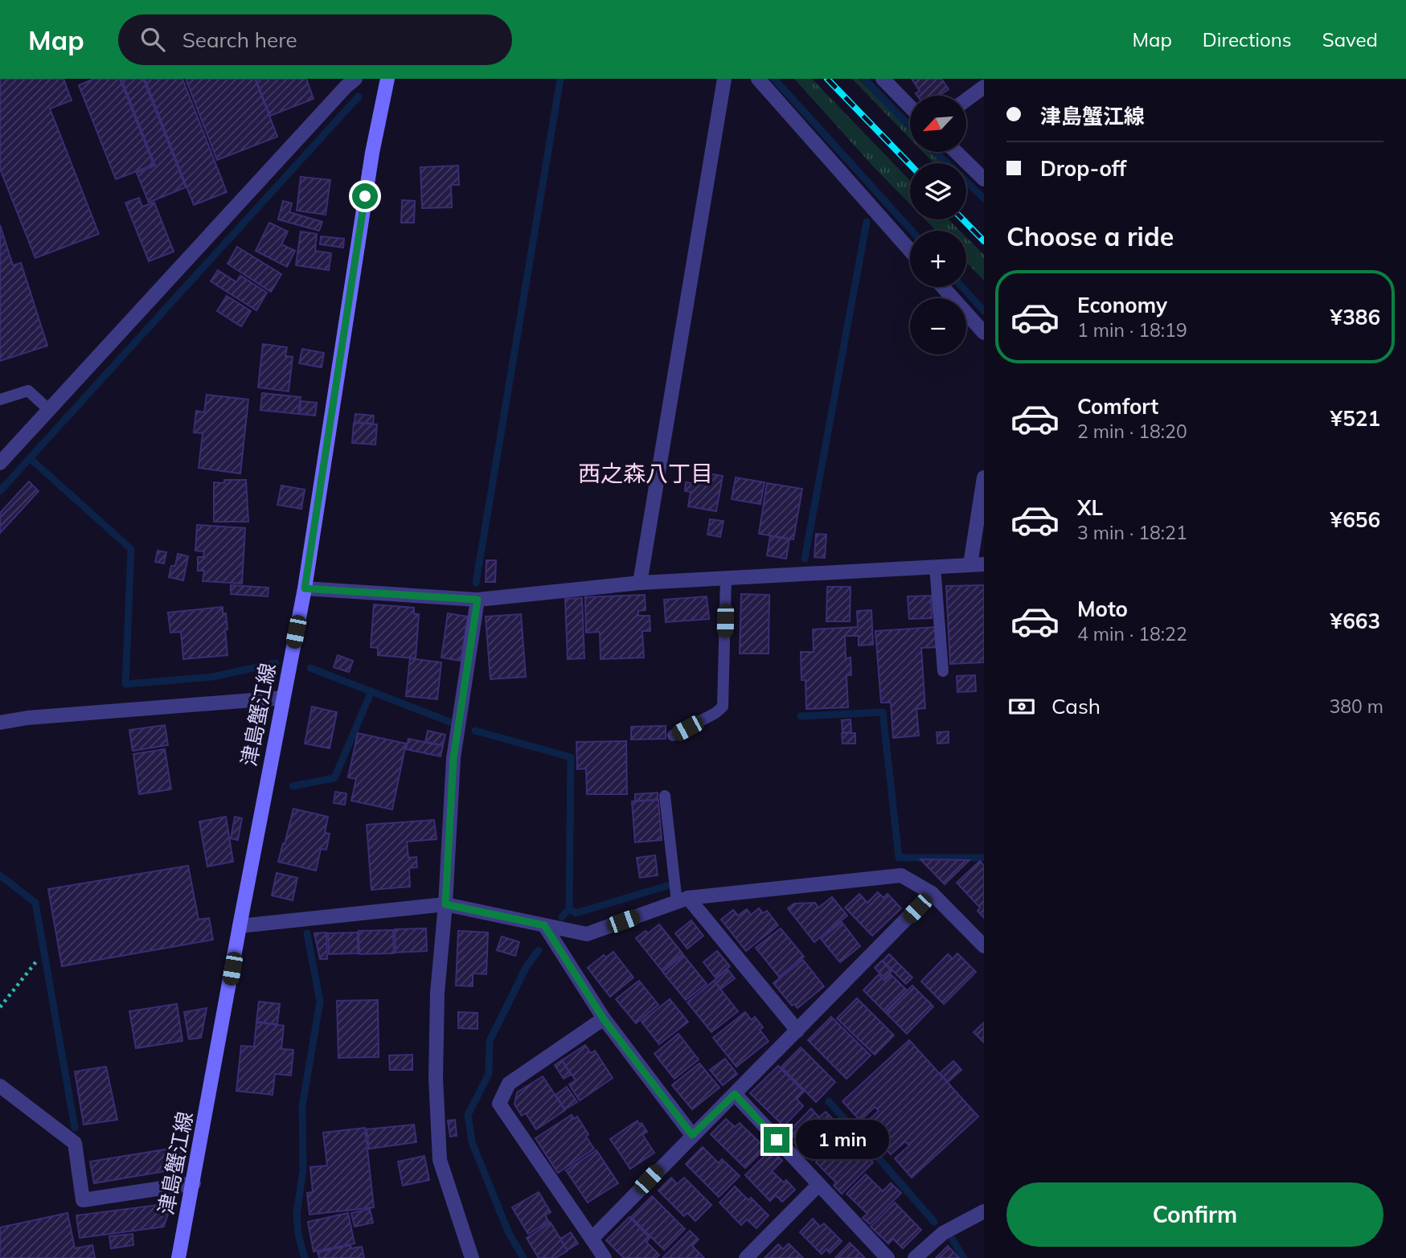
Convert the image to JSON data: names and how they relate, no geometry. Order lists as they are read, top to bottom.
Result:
{
  "streets": {
    "main road": ["津島蟹江線"]
  },
  "districts": ["西之森八丁目"],
  "north": "bottom left",
  "page": {
    "header": "Map",
    "search": "Search here",
    "nav": ["Map", "Directions", "Saved"],
    "banner": ["津島蟹江線", "Drop-off"],
    "map_buttons": ["+", "−"],
    "heading": "Choose a ride",
    "list": [
      {
        "name": "Economy",
        "note": "1 min · 18:19",
        "value": "¥386"
      },
      {
        "name": "Comfort",
        "note": "2 min · 18:20",
        "value": "¥521"
      },
      {
        "name": "XL",
        "note": "3 min · 18:21",
        "value": "¥656"
      },
      {
        "name": "Moto",
        "note": "4 min · 18:22",
        "value": "¥663"
      }
    ],
    "pay": ["Cash", "380 m"],
    "bubble": "1 min",
    "buttons": "Confirm"
  }
}
